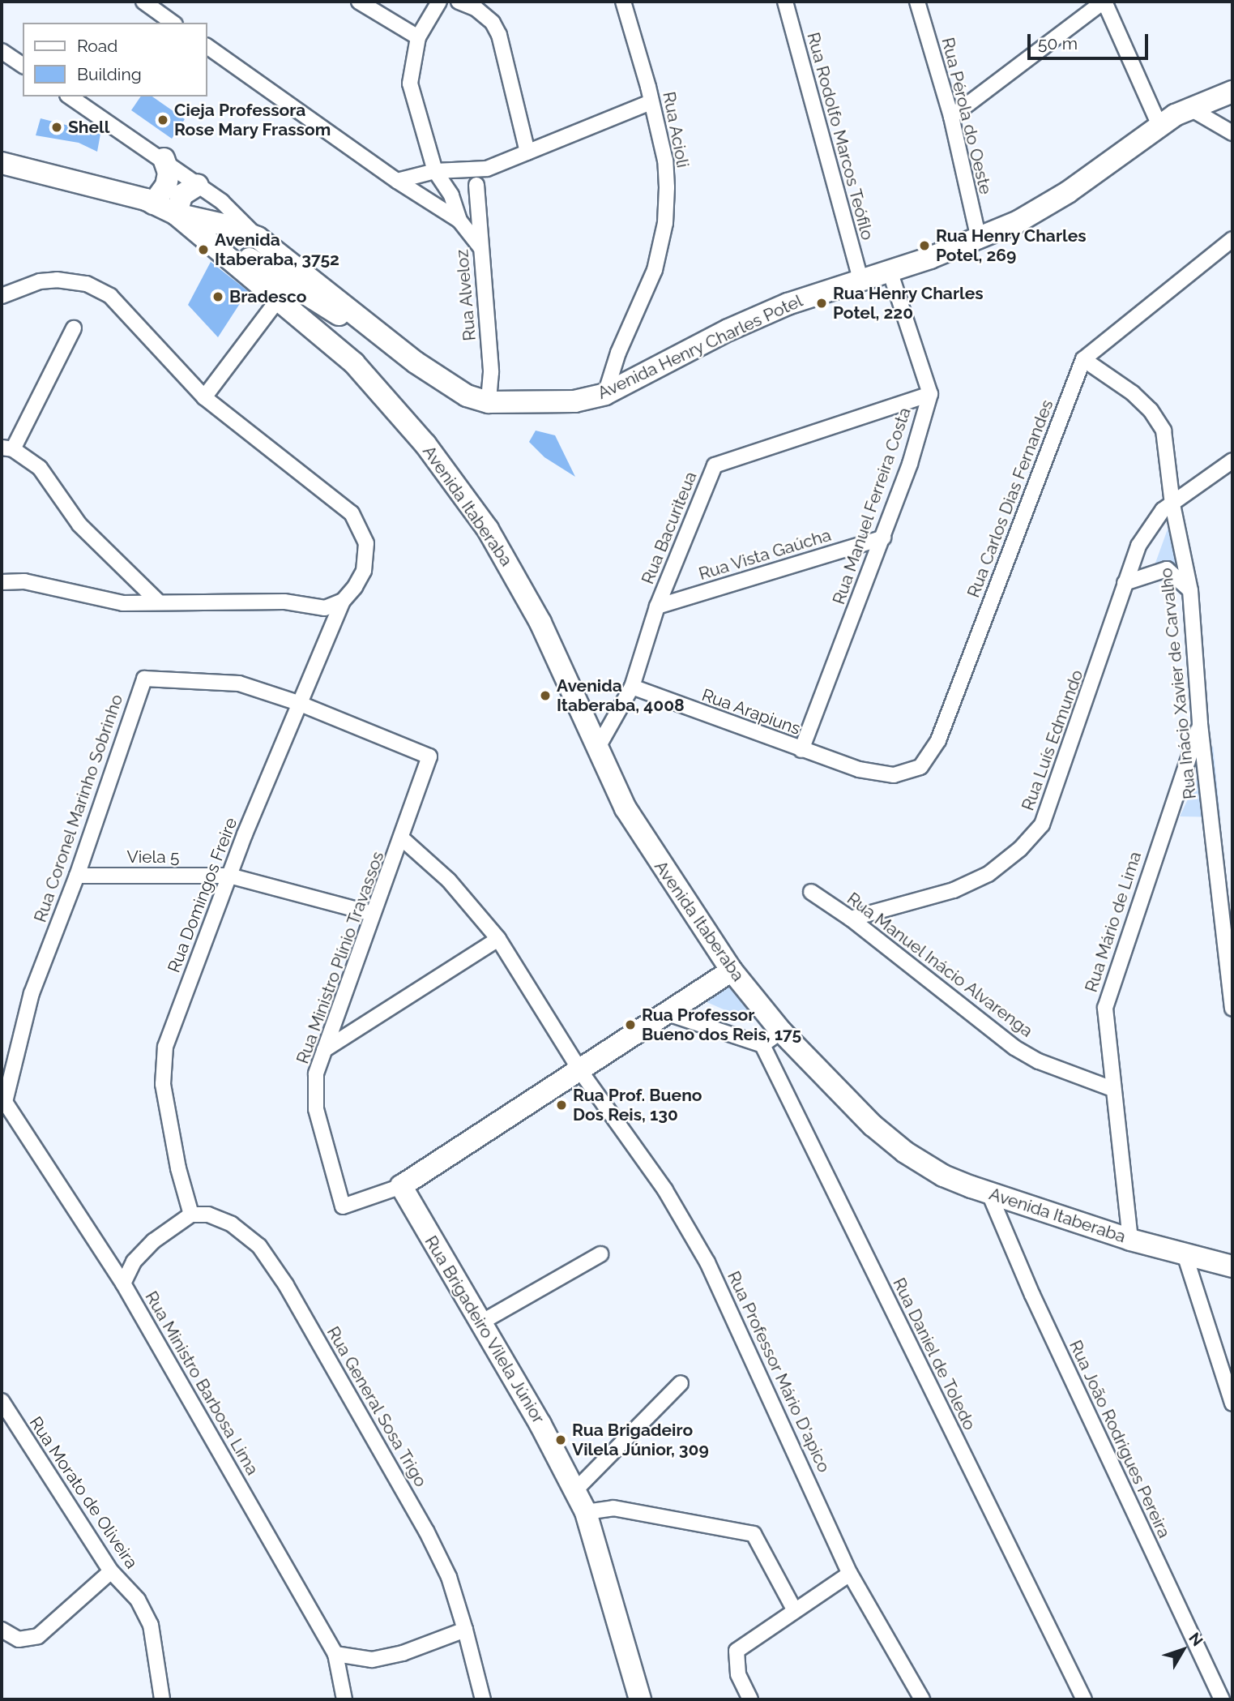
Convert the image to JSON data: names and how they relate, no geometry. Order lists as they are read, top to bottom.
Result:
{
  "streets": {
    "main road": ["Avenida Henry Charles Potel", "Avenida Itaberaba", "Rua Brigadeiro Vilela Júnior"],
    "street": [
      "Rua Pérola do Oeste",
      "Rua Acioli",
      "Rua Rodolfo Marcos Teófilo",
      "Rua Alveloz",
      "Rua Carlos Dias Fernandes",
      "Rua Manuel Ferreira Costa",
      "Rua Bacuriteua",
      "Rua Vista Gaúcha",
      "Rua Inácio Xavier de Carvalho",
      "Rua Arapiuns",
      "Rua Luís Edmundo",
      "Rua Coronel Marinho Sobrinho",
      "Viela 5",
      "Rua Domingos Freire",
      "Rua Mário de Lima",
      "Rua Ministro Plínio Travassos",
      "Rua Manuel Inácio Alvarenga",
      "Rua Daniel de Toledo",
      "Rua Professor Mário D'apico",
      "Rua Ministro Barbosa Lima",
      "Rua General Sosa Trigo",
      "Rua João Rodrigues Pereira",
      "Rua Morato de Oliveira"
    ]
  },
  "crossings": [
    ["Rua Pérola do Oeste", "Avenida Henry Charles Potel"],
    ["Rua Acioli", "Avenida Henry Charles Potel"],
    ["Rua Rodolfo Marcos Teófilo", "Avenida Henry Charles Potel"],
    ["Rua Alveloz", "Avenida Henry Charles Potel"],
    ["Avenida Henry Charles Potel", "Avenida Itaberaba"],
    ["Avenida Henry Charles Potel", "Rua Manuel Ferreira Costa"],
    ["Rua Carlos Dias Fernandes", "Rua Inácio Xavier de Carvalho"],
    ["Rua Carlos Dias Fernandes", "Rua Arapiuns"],
    ["Avenida Itaberaba", "Rua Bacuriteua"],
    ["Avenida Itaberaba", "Rua Mário de Lima"],
    ["Avenida Itaberaba", "Rua João Rodrigues Pereira"],
    ["Rua Manuel Ferreira Costa", "Rua Bacuriteua"],
    ["Rua Manuel Ferreira Costa", "Rua Vista Gaúcha"],
    ["Rua Manuel Ferreira Costa", "Rua Arapiuns"],
    ["Rua Bacuriteua", "Rua Vista Gaúcha"],
    ["Rua Bacuriteua", "Rua Arapiuns"],
    ["Rua Inácio Xavier de Carvalho", "Rua Luís Edmundo"],
    ["Rua Inácio Xavier de Carvalho", "Rua Mário de Lima"],
    ["Rua Luís Edmundo", "Rua Manuel Inácio Alvarenga"],
    ["Rua Coronel Marinho Sobrinho", "Viela 5"],
    ["Rua Coronel Marinho Sobrinho", "Rua Domingos Freire"],
    ["Rua Coronel Marinho Sobrinho", "Rua Ministro Plínio Travassos"],
    ["Rua Coronel Marinho Sobrinho", "Rua Ministro Barbosa Lima"],
    ["Viela 5", "Rua Domingos Freire"],
    ["Viela 5", "Rua Ministro Plínio Travassos"],
    ["Rua Domingos Freire", "Rua Ministro Plínio Travassos"],
    ["Rua Domingos Freire", "Rua General Sosa Trigo"],
    ["Rua Mário de Lima", "Rua Manuel Inácio Alvarenga"],
    ["Rua Ministro Plínio Travassos", "Rua Brigadeiro Vilela Júnior"],
    ["Rua Ministro Plínio Travassos", "Rua Professor Mário D'apico"]
  ],
  "places": [
    "Cieja Professora Rose Mary Frassom",
    "Shell",
    "Rua Henry Charles Potel, 269",
    "Avenida Itaberaba, 3752",
    "Bradesco",
    "Rua Henry Charles Potel, 220",
    "Avenida Itaberaba, 4008",
    "Rua Professor Bueno dos Reis, 175",
    "Rua Prof. Bueno Dos Reis, 130",
    "Rua Brigadeiro Vilela Júnior, 309"
  ],
  "legend": ["Road", "Building"],
  "scale_bar": "50 m",
  "north": "top right"
}
